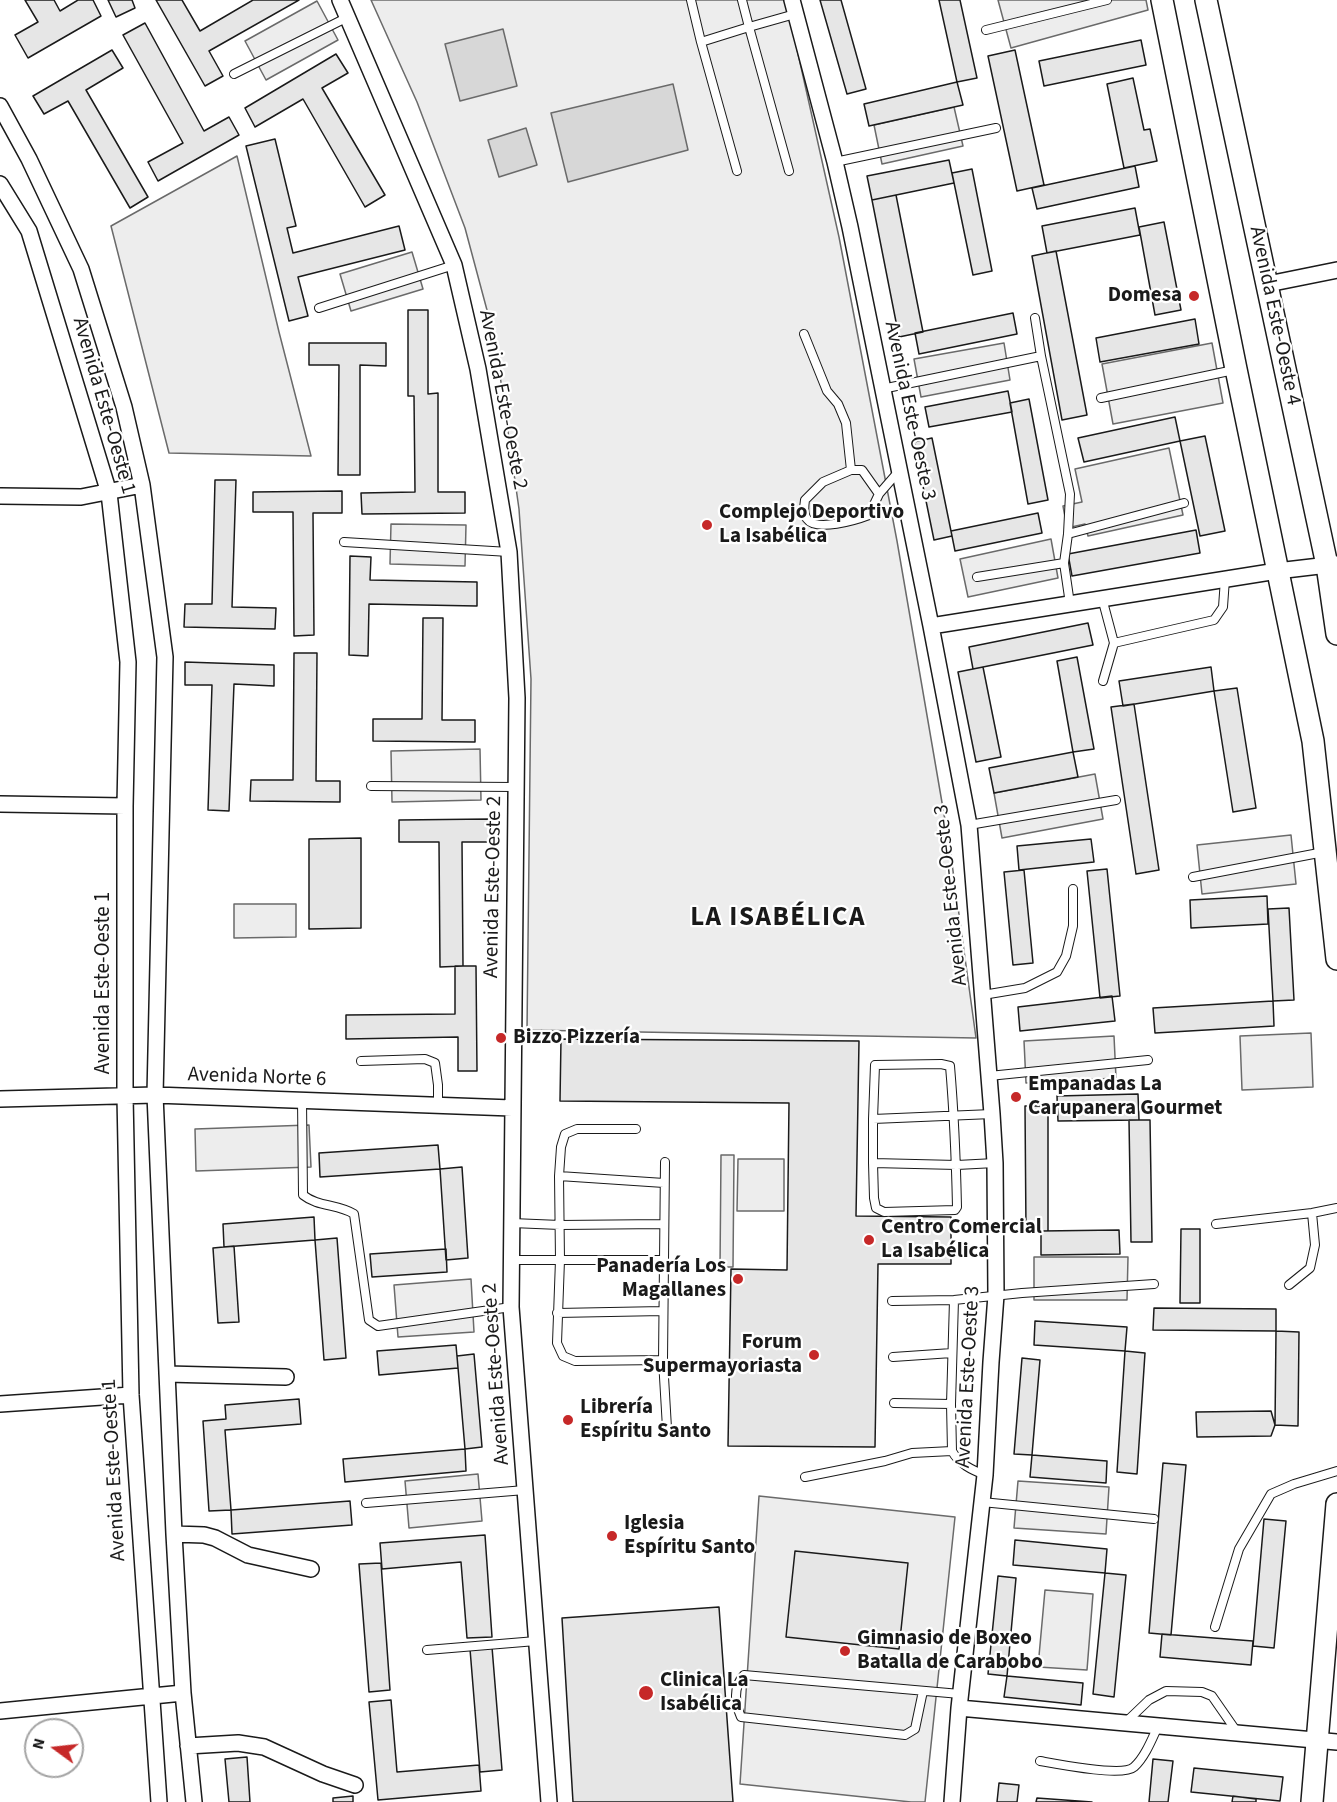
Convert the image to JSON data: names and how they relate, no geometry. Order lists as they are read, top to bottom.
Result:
{
  "streets": {
    "main road": ["Avenida Este-Oeste 4"],
    "street": [
      "Avenida Este-Oeste 2",
      "Avenida Este-Oeste 1",
      "Avenida Este-Oeste 3",
      "Avenida Norte 6"
    ]
  },
  "crossings": [
    ["Avenida Este-Oeste 2", "Avenida Norte 6"],
    ["Avenida Este-Oeste 1", "Avenida Norte 6"]
  ],
  "districts": ["LA ISABÉLICA"],
  "places": [
    "Domesa",
    "Complejo Deportivo La Isabélica",
    "Bizzo Pizzería",
    "Empanadas La Carupanera Gourmet",
    "Centro Comercial La Isabélica",
    "Panadería Los Magallanes",
    "Forum Supermayoriasta",
    "Librería Espíritu Santo",
    "Iglesia Espíritu Santo",
    "Gimnasio de Boxeo Batalla de Carabobo",
    "Clinica La Isabélica"
  ],
  "north": "left"
}
